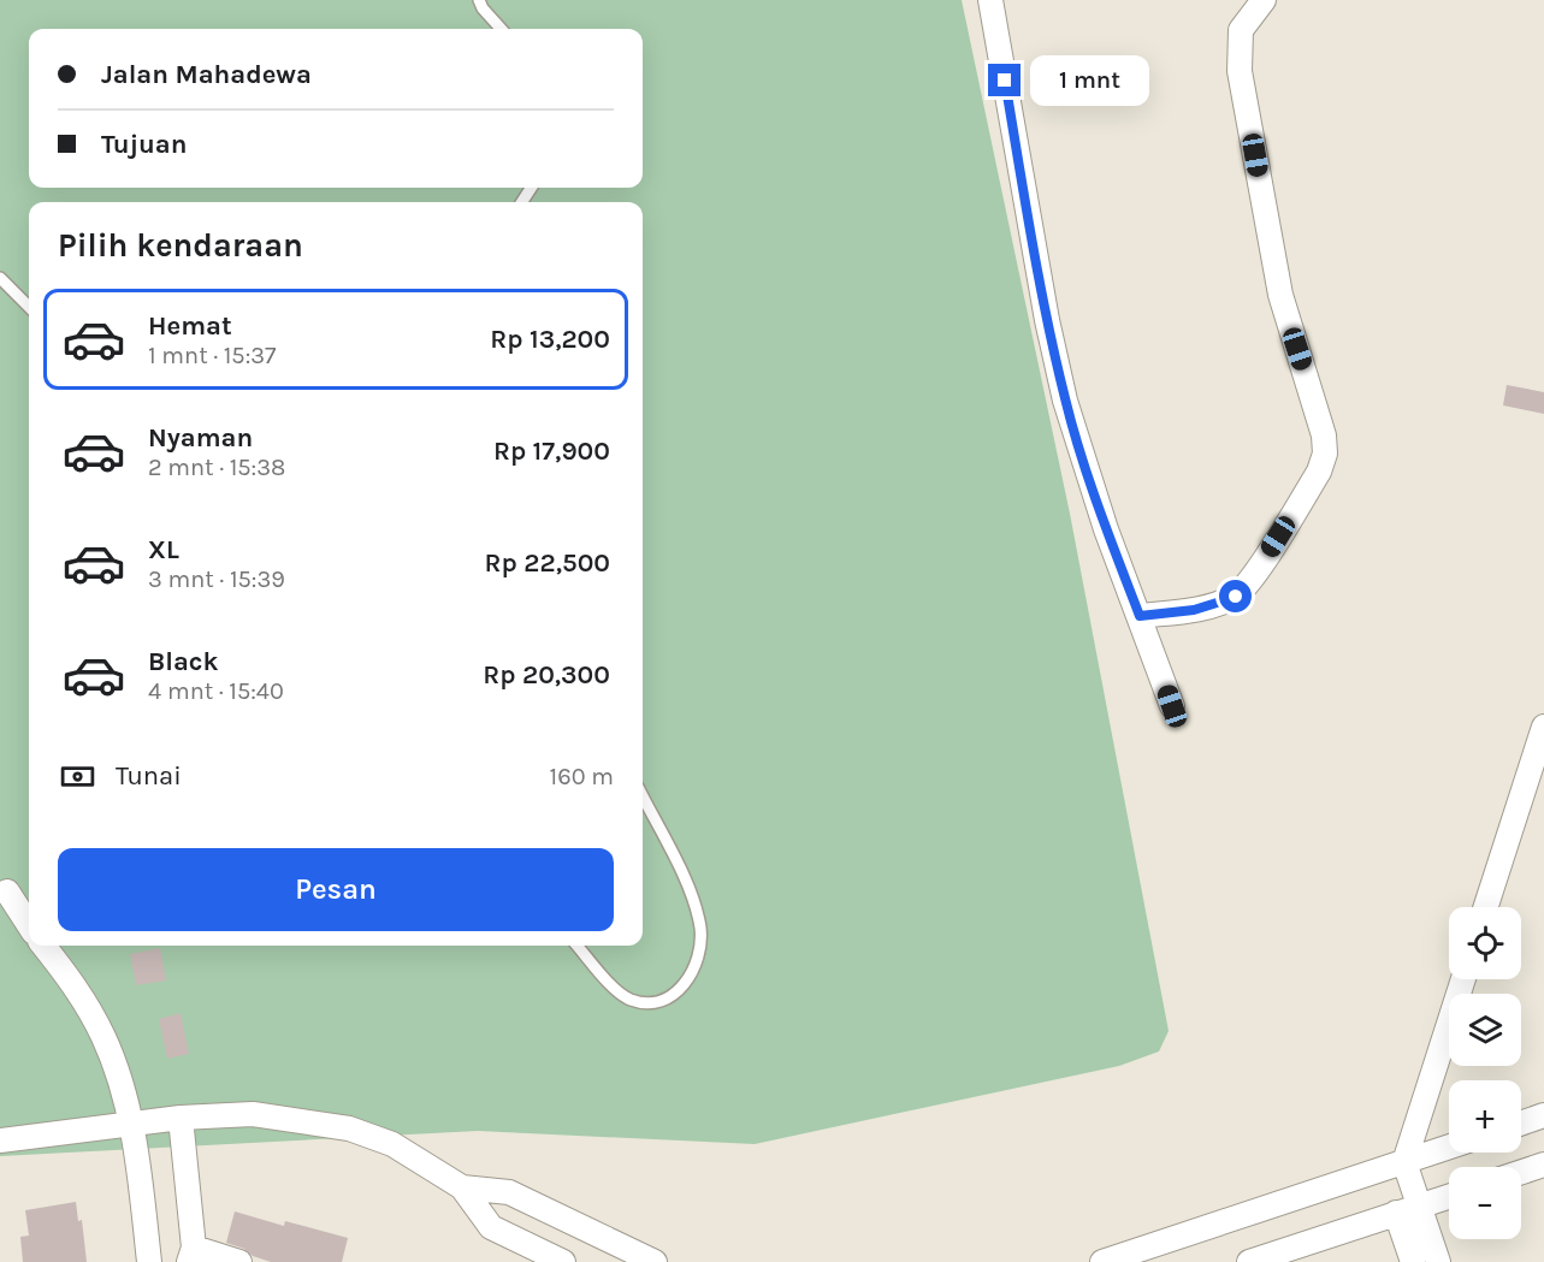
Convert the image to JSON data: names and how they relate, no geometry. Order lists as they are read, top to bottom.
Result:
{
  "page": {
    "banner": ["Jalan Mahadewa", "Tujuan"],
    "bubble": "1 mnt",
    "heading": "Pilih kendaraan",
    "list": [
      {
        "name": "Hemat",
        "note": "1 mnt · 15:37",
        "value": "Rp 13,200"
      },
      {
        "name": "Nyaman",
        "note": "2 mnt · 15:38",
        "value": "Rp 17,900"
      },
      {
        "name": "XL",
        "note": "3 mnt · 15:39",
        "value": "Rp 22,500"
      },
      {
        "name": "Black",
        "note": "4 mnt · 15:40",
        "value": "Rp 20,300"
      }
    ],
    "pay": ["Tunai", "160 m"],
    "buttons": "Pesan",
    "map_buttons": ["+", "−"]
  }
}
